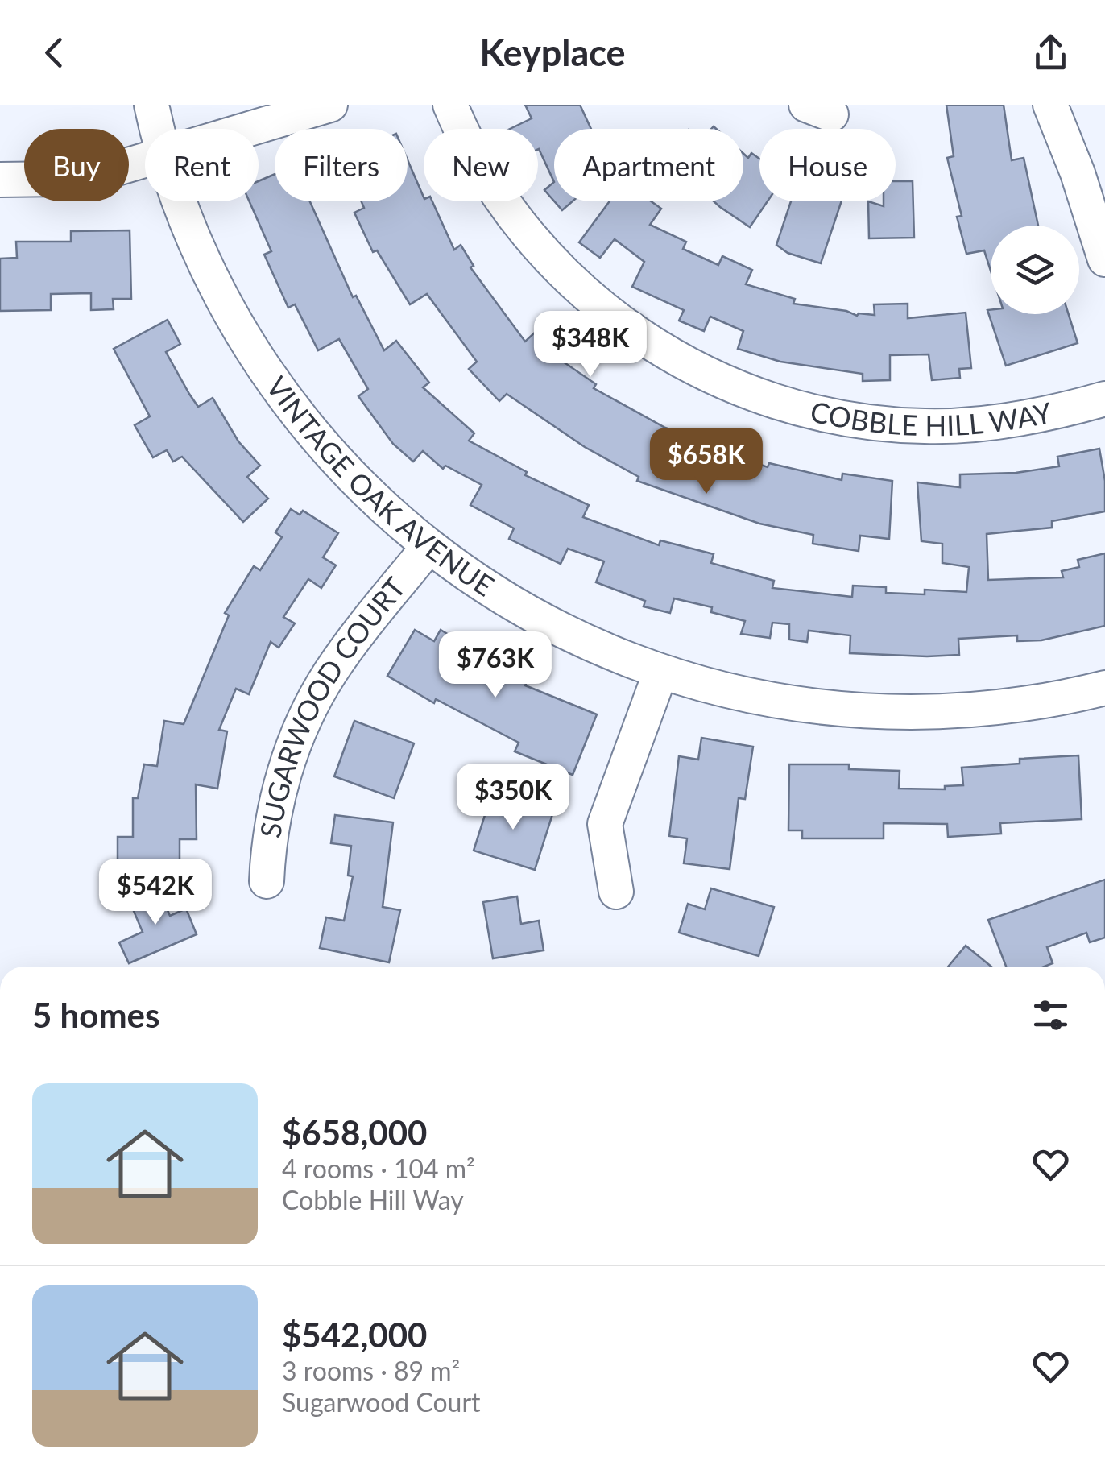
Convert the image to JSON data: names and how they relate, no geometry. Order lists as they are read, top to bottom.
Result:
{
  "streets": {
    "street": ["COBBLE HILL WAY", "VINTAGE OAK AVENUE", "SUGARWOOD COURT"]
  },
  "crossings": [
    ["VINTAGE OAK AVENUE", "SUGARWOOD COURT"]
  ],
  "page": {
    "header": "Keyplace",
    "chip": [
      "Buy",
      "Rent",
      "Filters",
      "New",
      "Apartment",
      "House"
    ],
    "price": [
      "$348K",
      "$658K",
      "$763K",
      "$350K",
      "$542K"
    ],
    "heading": "5 homes",
    "list": [
      {
        "name": "$658,000",
        "note": "4 rooms · 104 m² · Cobble Hill Way"
      },
      {
        "name": "$542,000",
        "note": "3 rooms · 89 m² · Sugarwood Court"
      }
    ]
  }
}
